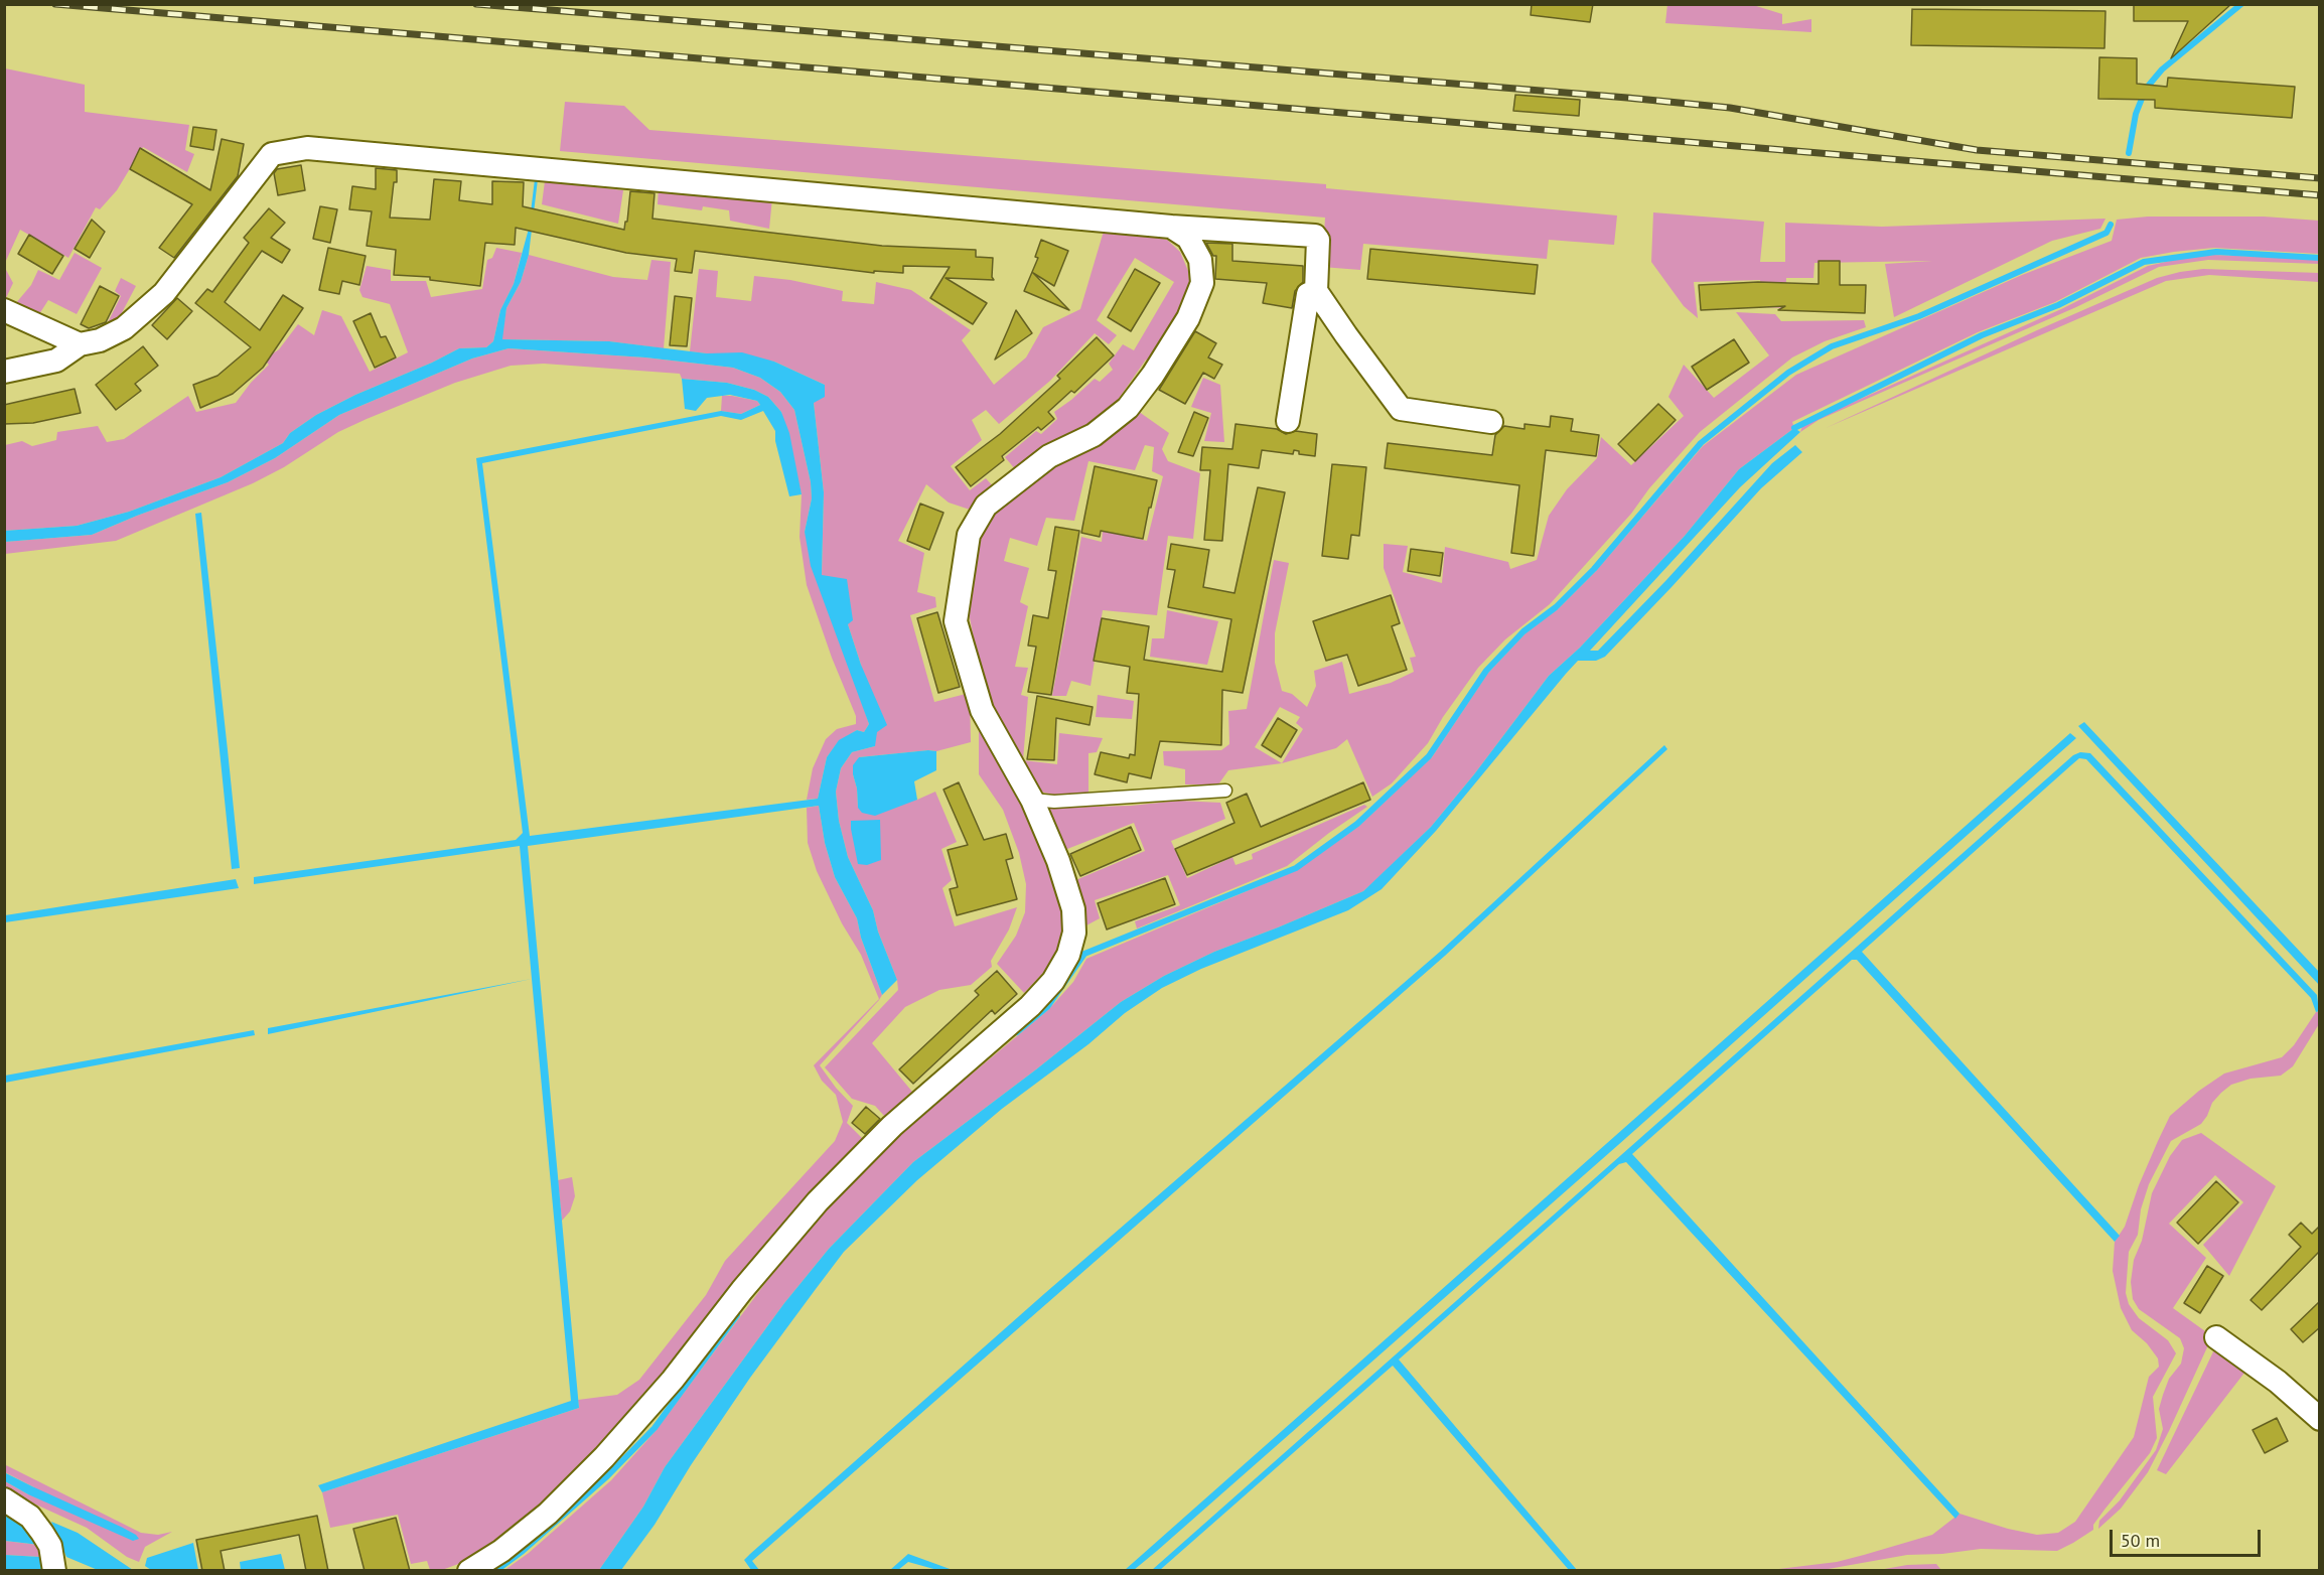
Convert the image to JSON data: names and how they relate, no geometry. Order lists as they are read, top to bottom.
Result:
{
  "scale_bar": "50 m"
}
